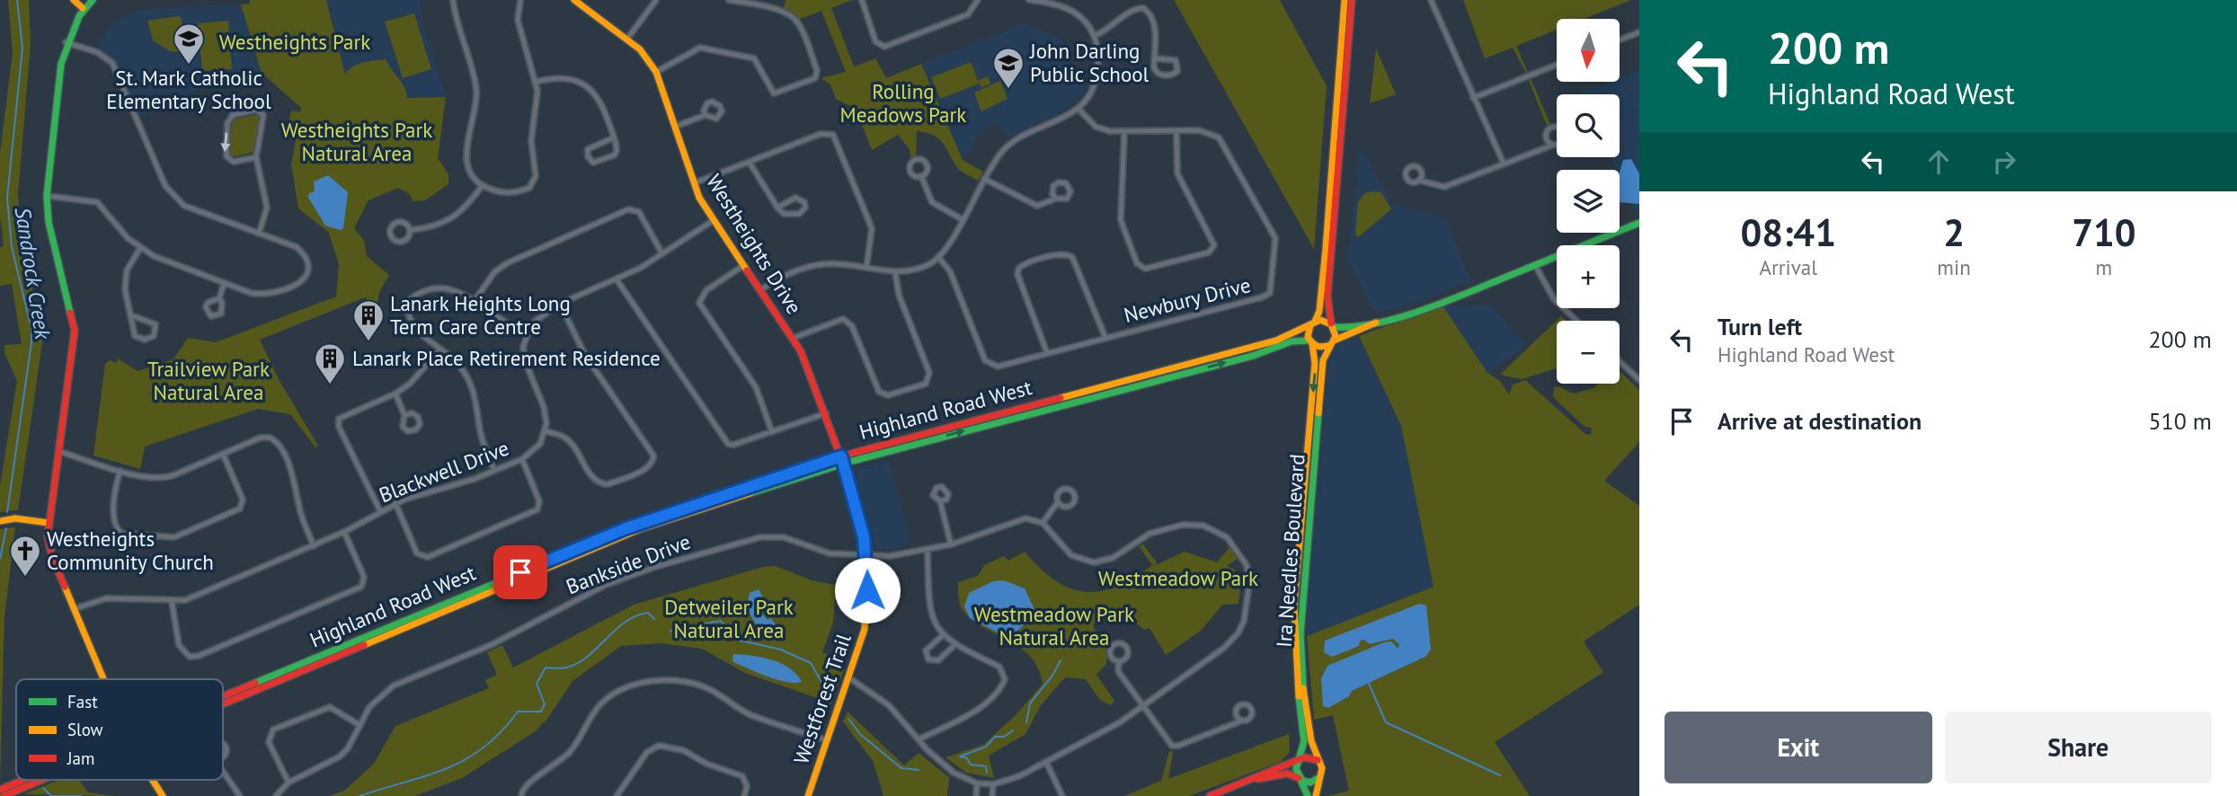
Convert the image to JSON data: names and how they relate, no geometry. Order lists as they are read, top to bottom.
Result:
{
  "streets": {
    "main road": [
      "Westheights Drive",
      "Highland Road West",
      "Ira Needles Boulevard",
      "Westforest Trail"
    ],
    "street": ["Newbury Drive", "Blackwell Drive", "Bankside Drive"]
  },
  "crossings": [
    ["Westheights Drive", "Highland Road West"],
    ["Westheights Drive", "Westforest Trail"],
    ["Highland Road West", "Ira Needles Boulevard"],
    ["Highland Road West", "Westforest Trail"],
    ["Bankside Drive", "Westforest Trail"]
  ],
  "water": ["Sandrock Creek"],
  "parks": [
    "Westheights Park",
    "Rolling Meadows Park",
    "Westheights Park Natural Area",
    "Trailview Park Natural Area",
    "Westmeadow Park",
    "Detweiler Park Natural Area",
    "Westmeadow Park Natural Area"
  ],
  "places": {
    "school or university": ["St. Mark Catholic Elementary School", "John Darling Public School"],
    "building": ["Lanark Heights Long Term Care Centre", "Lanark Place Retirement Residence"],
    "church": ["Westheights Community Church"]
  },
  "legend": ["Fast", "Slow", "Jam"],
  "north": "bottom",
  "page": {
    "turn": ["200 m", "Highland Road West"],
    "map_buttons": ["+", "−"],
    "eta": [
      "08:41",
      "Arrival",
      "2",
      "min",
      "710",
      "m"
    ],
    "list": [
      {
        "name": "Turn left",
        "note": "Highland Road West",
        "value": "200 m"
      },
      {
        "name": "Arrive at destination",
        "value": "510 m"
      }
    ],
    "buttons": ["Exit", "Share"]
  }
}
